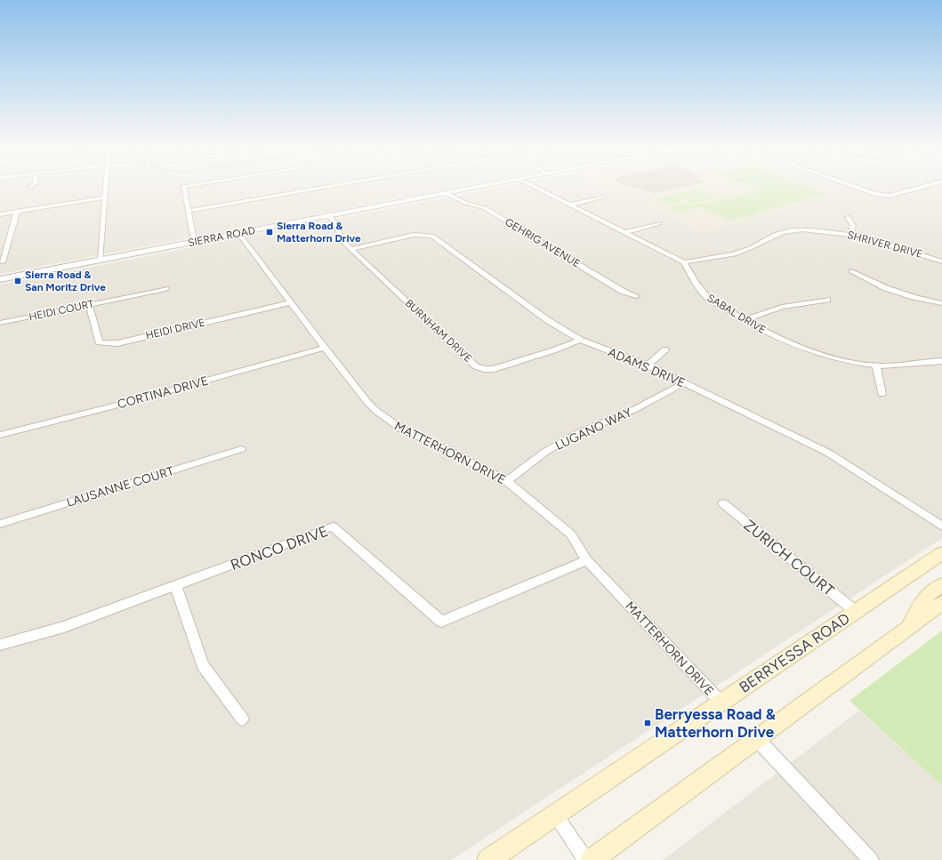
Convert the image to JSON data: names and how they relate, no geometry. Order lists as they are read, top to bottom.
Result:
{
  "streets": {
    "main road": ["BERRYESSA ROAD"],
    "street": [
      "SIERRA ROAD",
      "GEHRIG AVENUE",
      "SHRIVER DRIVE",
      "HEIDI COURT",
      "SABAL DRIVE",
      "HEIDI DRIVE",
      "BURNHAM DRIVE",
      "ADAMS DRIVE",
      "CORTINA DRIVE",
      "LUGANO WAY",
      "MATTERHORN DRIVE",
      "LAUSANNE COURT",
      "RONCO DRIVE",
      "ZURICH COURT"
    ]
  },
  "crossings": [
    ["SIERRA ROAD", "GEHRIG AVENUE"],
    ["SIERRA ROAD", "BURNHAM DRIVE"],
    ["SIERRA ROAD", "MATTERHORN DRIVE"],
    ["SHRIVER DRIVE", "SABAL DRIVE"],
    ["HEIDI COURT", "HEIDI DRIVE"],
    ["HEIDI DRIVE", "MATTERHORN DRIVE"],
    ["BURNHAM DRIVE", "ADAMS DRIVE"],
    ["ADAMS DRIVE", "LUGANO WAY"],
    ["CORTINA DRIVE", "MATTERHORN DRIVE"],
    ["LUGANO WAY", "MATTERHORN DRIVE"],
    ["MATTERHORN DRIVE", "RONCO DRIVE"],
    ["MATTERHORN DRIVE", "BERRYESSA ROAD"],
    ["ZURICH COURT", "BERRYESSA ROAD"]
  ],
  "places": {
    "transit": ["Sierra Road & Matterhorn Drive", "Sierra Road & San Moritz Drive", "Berryessa Road & Matterhorn Drive"]
  }
}
